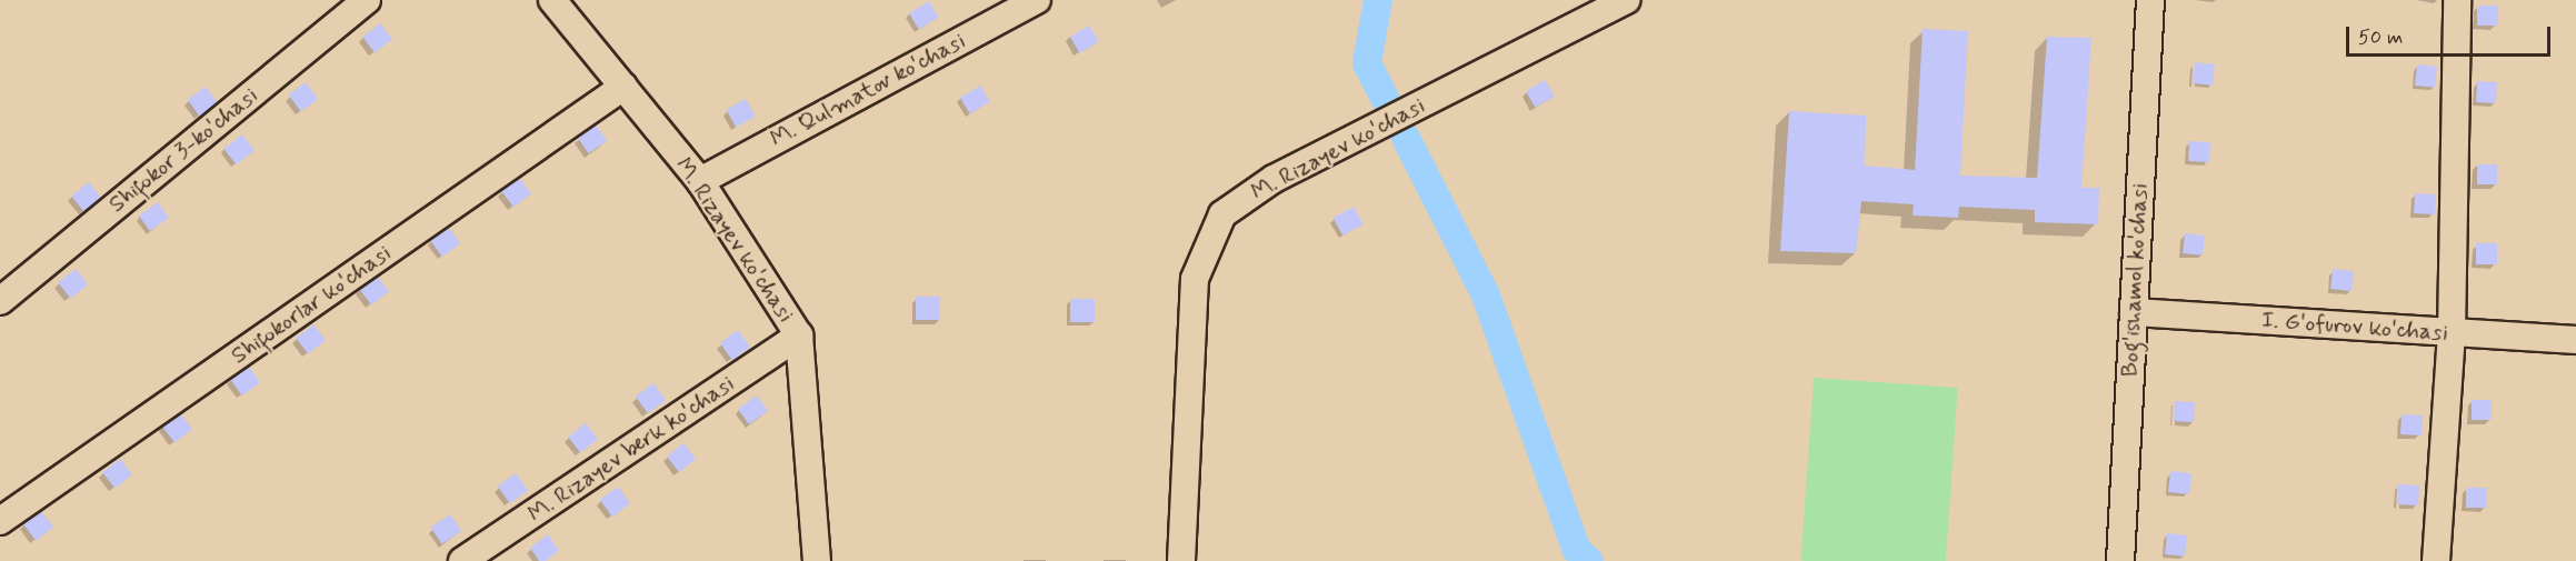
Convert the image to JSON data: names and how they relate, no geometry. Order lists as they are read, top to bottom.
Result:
{
  "streets": {
    "street": [
      "M. Qulmatov ko'chasi",
      "M. Rizayev ko'chasi",
      "Shifokor 3-ko'chasi",
      "Bog'ishamol ko'chasi",
      "Shifokorlar ko'chasi",
      "I. G'ofurov ko'chasi",
      "M. Rizayev berk ko'chasi"
    ]
  },
  "crossings": [
    ["M. Qulmatov ko'chasi", "M. Rizayev ko'chasi"],
    ["M. Rizayev ko'chasi", "Shifokorlar ko'chasi"],
    ["M. Rizayev ko'chasi", "M. Rizayev berk ko'chasi"],
    ["Bog'ishamol ko'chasi", "I. G'ofurov ko'chasi"]
  ],
  "scale_bar": "50 m"
}
